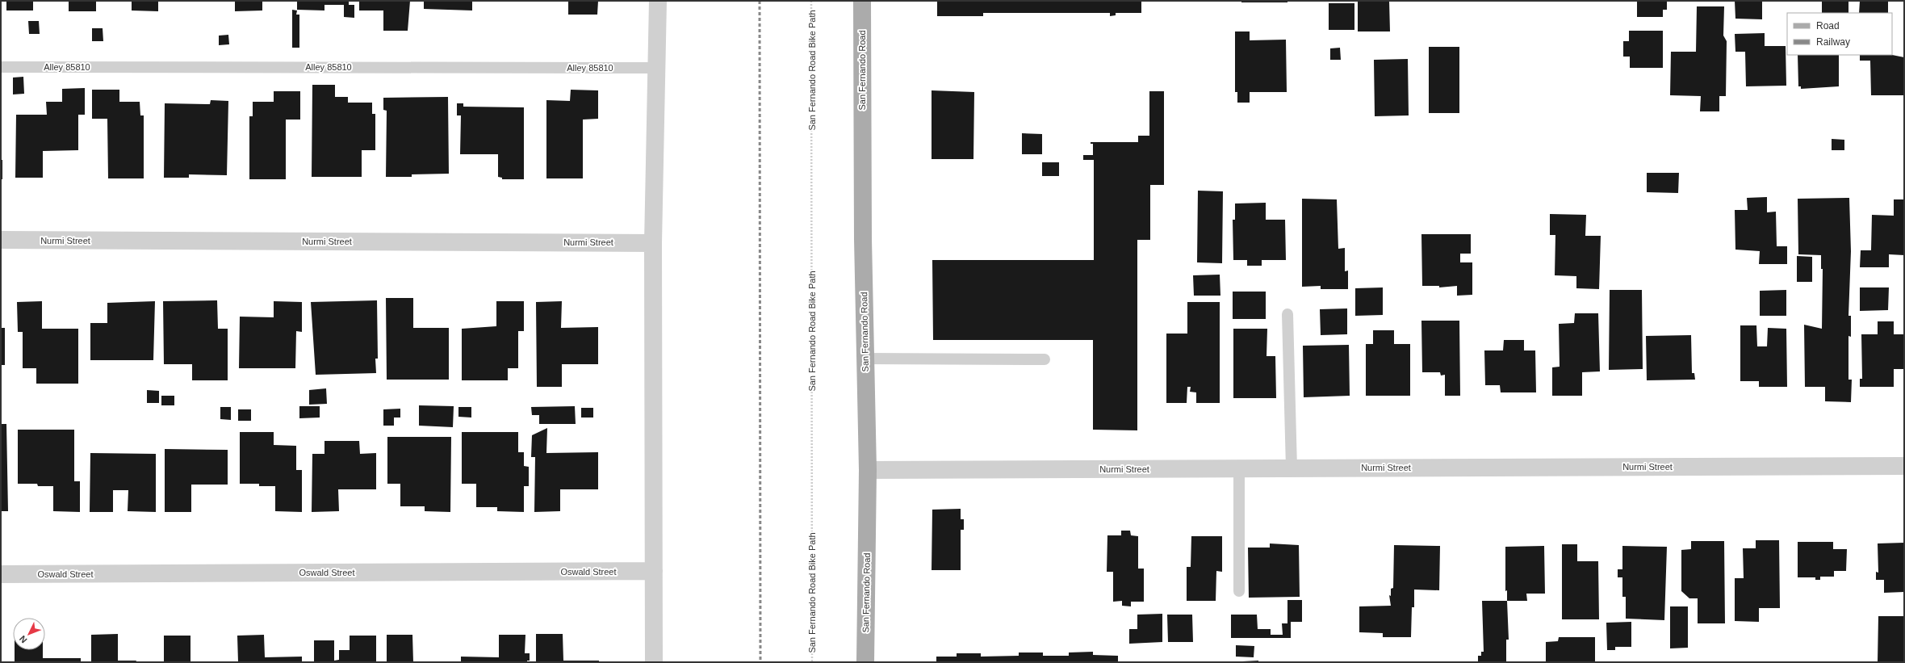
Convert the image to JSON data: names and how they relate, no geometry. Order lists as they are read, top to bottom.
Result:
{
  "streets": {
    "main road": ["San Fernando Road"],
    "street": ["Nurmi Street", "Oswald Street"],
    "lane": ["Alley 85810"],
    "path": ["San Fernando Road Bike Path"]
  },
  "crossings": [
    ["San Fernando Road", "Nurmi Street"]
  ],
  "legend": ["Road", "Railway"],
  "north": "bottom left"
}
